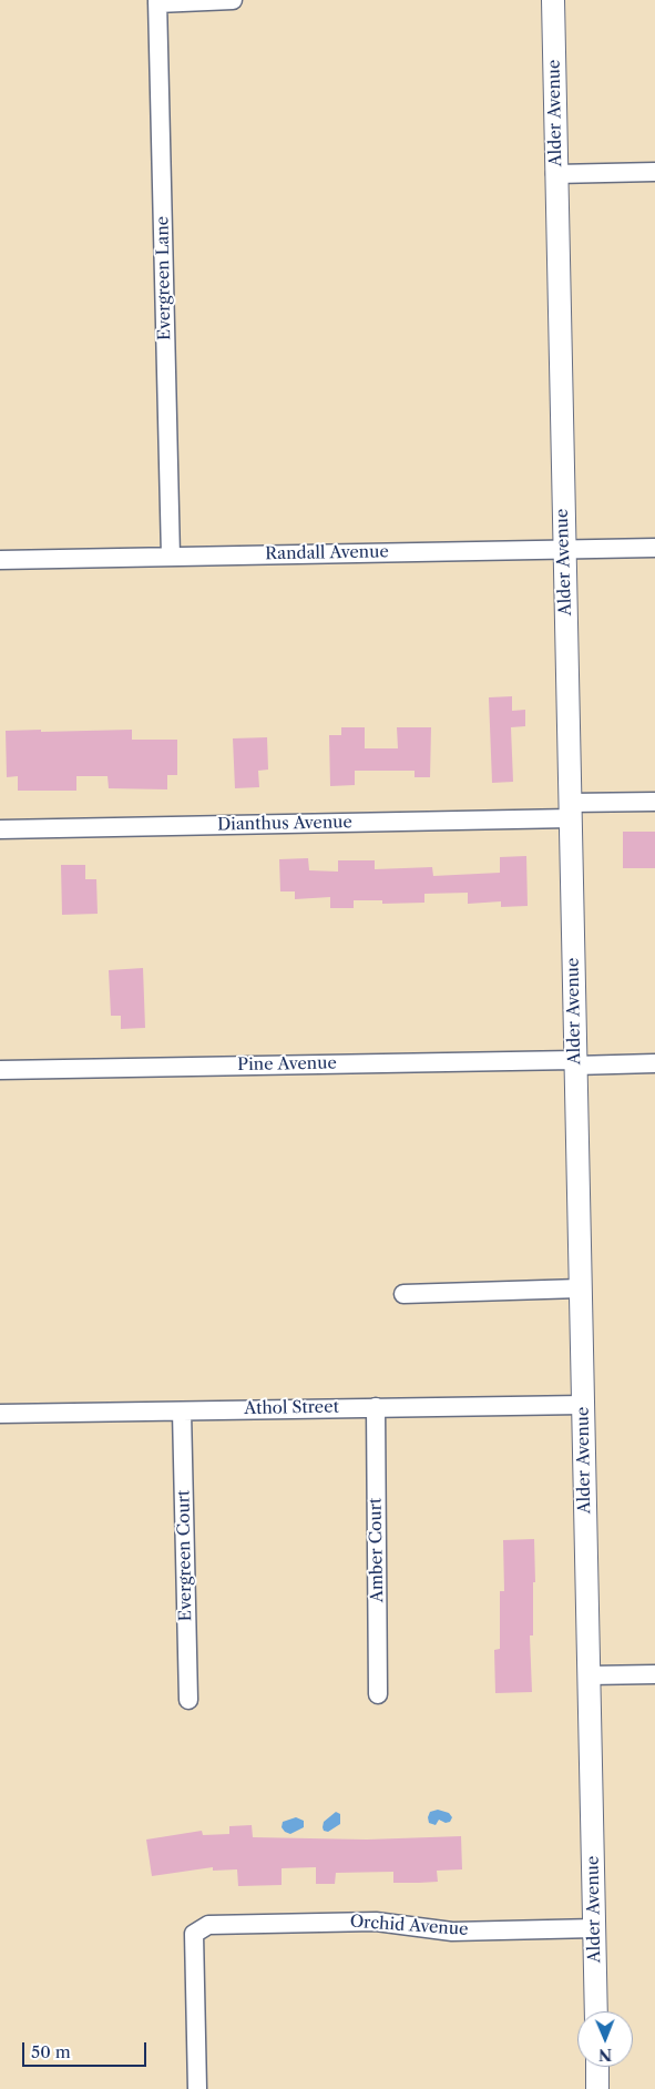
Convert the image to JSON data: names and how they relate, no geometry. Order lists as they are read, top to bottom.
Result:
{
  "streets": {
    "main road": ["Alder Avenue"],
    "street": [
      "Evergreen Lane",
      "Randall Avenue",
      "Dianthus Avenue",
      "Pine Avenue",
      "Athol Street",
      "Amber Court",
      "Evergreen Court",
      "Orchid Avenue"
    ]
  },
  "crossings": [
    ["Alder Avenue", "Randall Avenue"],
    ["Alder Avenue", "Dianthus Avenue"],
    ["Alder Avenue", "Pine Avenue"],
    ["Alder Avenue", "Athol Street"],
    ["Alder Avenue", "Orchid Avenue"],
    ["Evergreen Lane", "Randall Avenue"],
    ["Athol Street", "Amber Court"],
    ["Athol Street", "Evergreen Court"]
  ],
  "scale_bar": "50 m",
  "north": "bottom"
}
